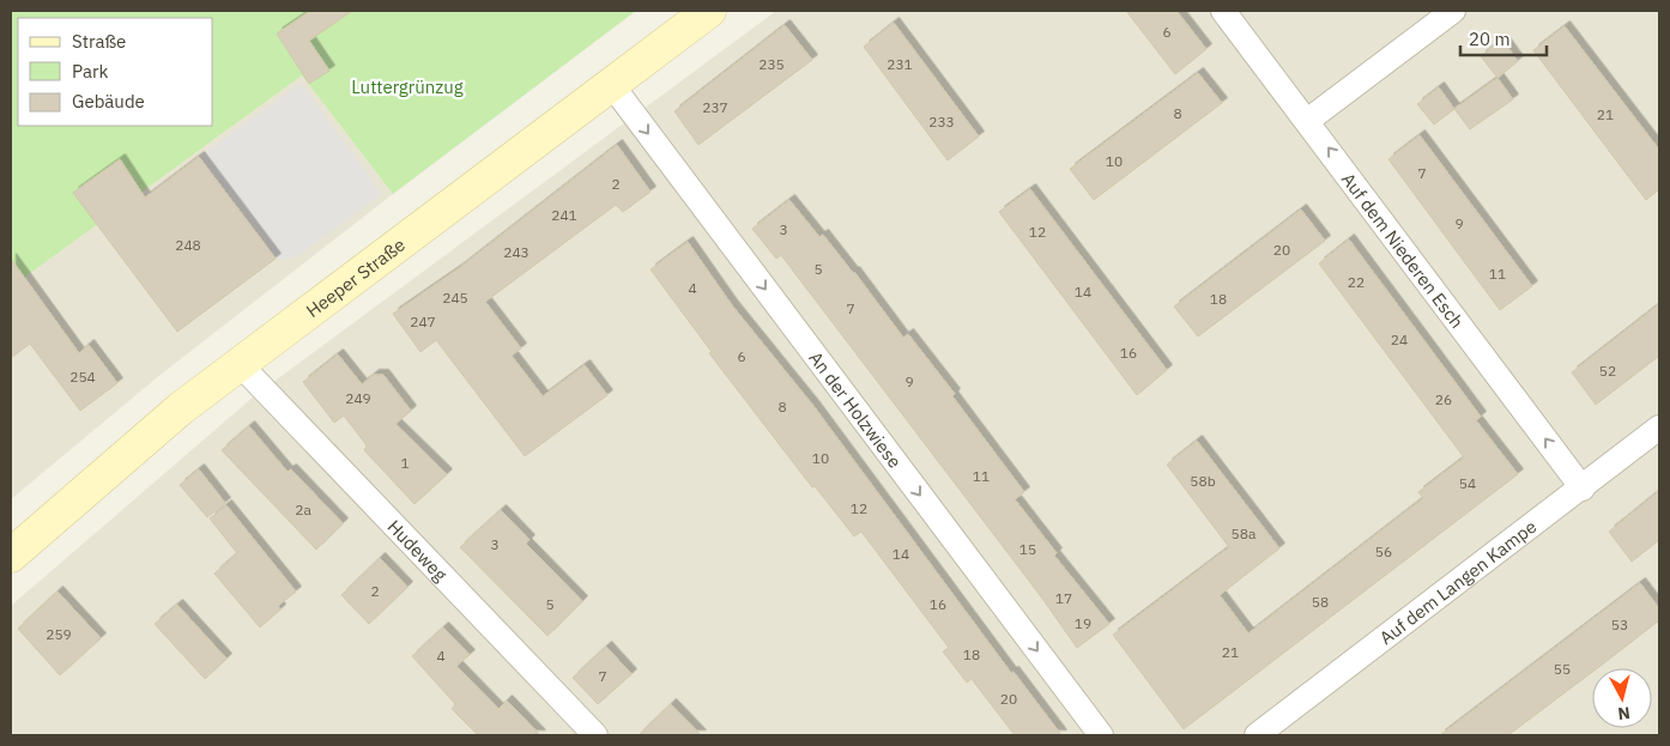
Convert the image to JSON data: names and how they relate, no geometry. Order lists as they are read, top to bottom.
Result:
{
  "streets": {
    "main road": ["Heeper Straße"],
    "street": [
      "Auf dem Niederen Esch",
      "An der Holzwiese",
      "Hudeweg",
      "Auf dem Langen Kampe"
    ]
  },
  "crossings": [
    ["Auf dem Niederen Esch", "Auf dem Langen Kampe"],
    ["Heeper Straße", "An der Holzwiese"],
    ["Heeper Straße", "Hudeweg"]
  ],
  "one_way": ["Auf dem Niederen Esch", "An der Holzwiese"],
  "parks": ["Luttergrünzug"],
  "house_numbers": [
    "6",
    "235",
    "231",
    "237",
    "8",
    "21",
    "233",
    "10",
    "7",
    "2",
    "241",
    "9",
    "3",
    "12",
    "248",
    "20",
    "243",
    "5",
    "11",
    "22",
    "4",
    "14",
    "245",
    "18",
    "7",
    "247",
    "24",
    "16",
    "6",
    "52",
    "254",
    "9",
    "249",
    "26",
    "8",
    "10",
    "1",
    "11",
    "58b",
    "54",
    "12",
    "2a",
    "58a",
    "3",
    "15",
    "56",
    "14",
    "2",
    "17",
    "58",
    "5",
    "16",
    "19",
    "53",
    "259",
    "21",
    "18",
    "4",
    "55",
    "7",
    "20"
  ],
  "legend": ["Straße", "Park", "Gebäude"],
  "scale_bar": "20 m",
  "north": "bottom"
}
